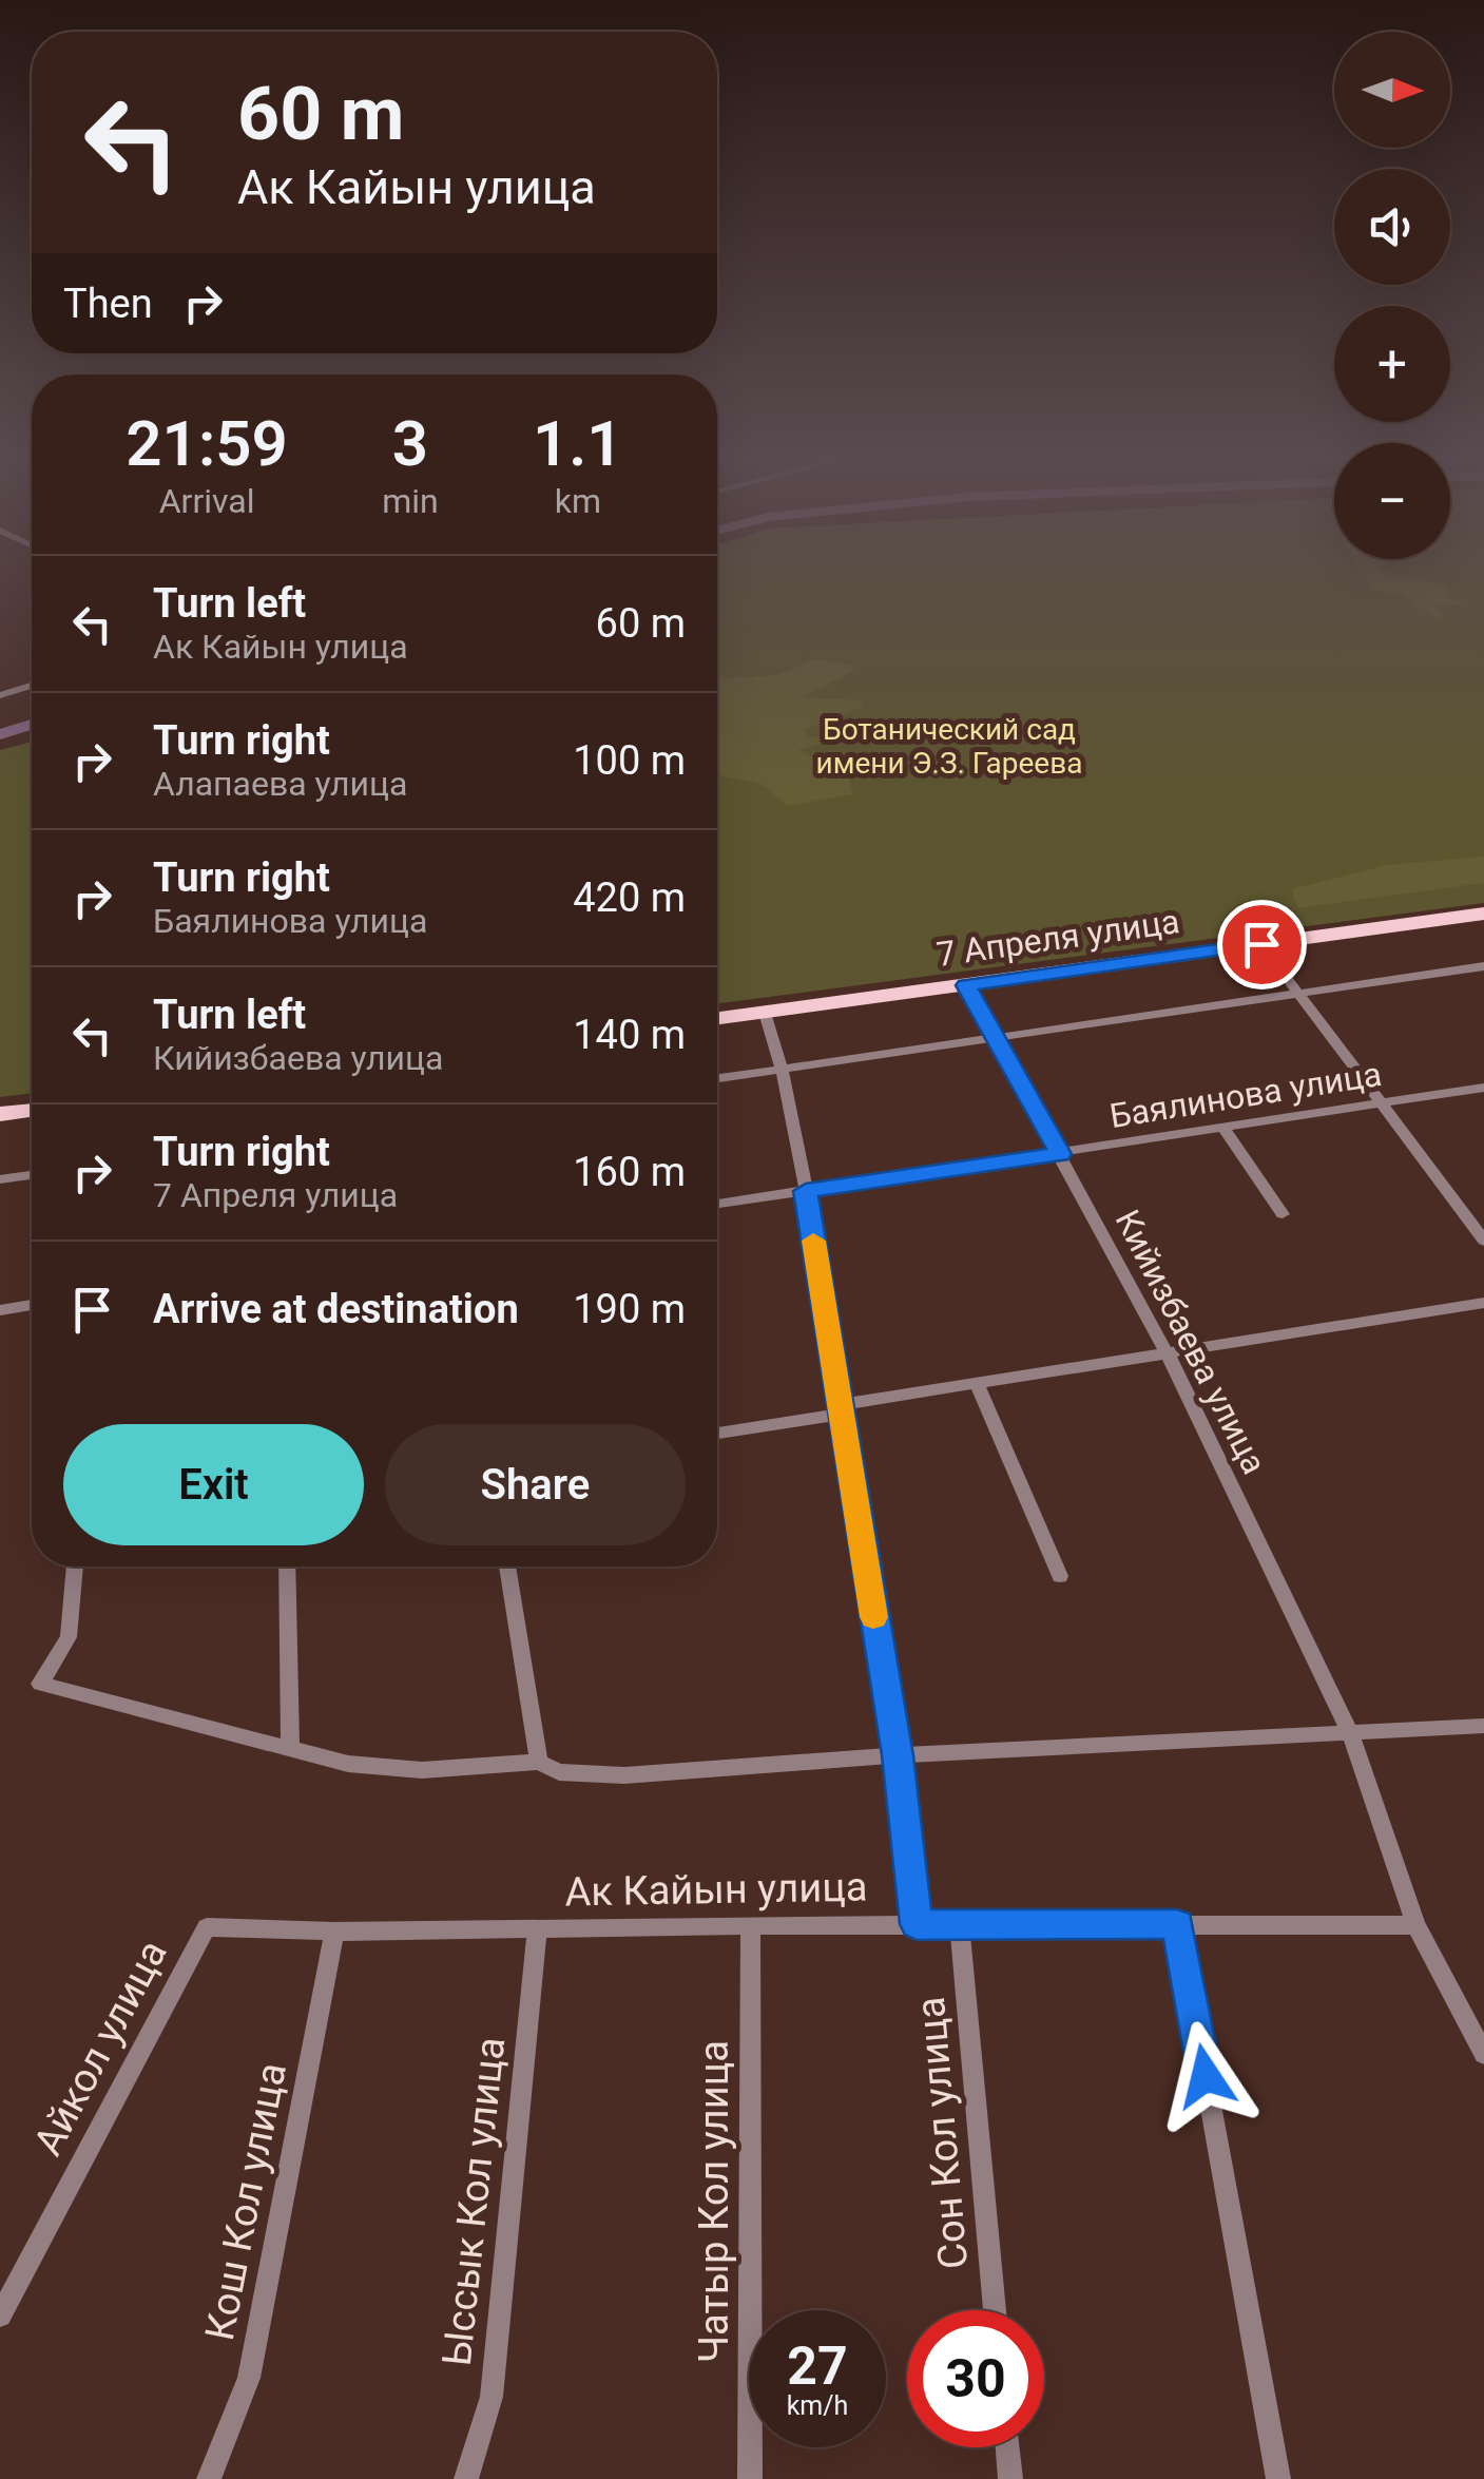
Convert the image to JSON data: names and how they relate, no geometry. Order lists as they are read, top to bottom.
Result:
{
  "streets": {
    "main road": ["7 Апреля улица"],
    "street": [
      "Баялинова улица",
      "Кийизбаева улица",
      "Ак Кайын улица",
      "Айкол улица",
      "Сон Кол улица",
      "Кош Кол улица",
      "Ыссык Кол улица",
      "Чатыр Кол улица"
    ]
  },
  "crossings": [
    ["7 Апреля улица", "Кийизбаева улица"],
    ["Баялинова улица", "Кийизбаева улица"],
    ["Кийизбаева улица", "Ак Кайын улица"],
    ["Ак Кайын улица", "Айкол улица"],
    ["Ак Кайын улица", "Сон Кол улица"],
    ["Ак Кайын улица", "Кош Кол улица"],
    ["Ак Кайын улица", "Ыссык Кол улица"],
    ["Ак Кайын улица", "Чатыр Кол улица"]
  ],
  "parks": ["Ботанический сад имени Э.З. Гареева"],
  "north": "right",
  "page": {
    "map_buttons": ["+", "−"],
    "turn": ["60 m", "Ак Кайын улица"],
    "then": "Then",
    "eta": [
      "21:59",
      "Arrival",
      "3",
      "min",
      "1.1",
      "km"
    ],
    "list": [
      {
        "name": "Turn left",
        "note": "Ак Кайын улица",
        "value": "60 m"
      },
      {
        "name": "Turn right",
        "note": "Алапаева улица",
        "value": "100 m"
      },
      {
        "name": "Turn right",
        "note": "Баялинова улица",
        "value": "420 m"
      },
      {
        "name": "Turn left",
        "note": "Кийизбаева улица",
        "value": "140 m"
      },
      {
        "name": "Turn right",
        "note": "7 Апреля улица",
        "value": "160 m"
      },
      {
        "name": "Arrive at destination",
        "value": "190 m"
      }
    ],
    "buttons": ["Exit", "Share"],
    "speed": "27 km/h",
    "limit": "30"
  }
}
